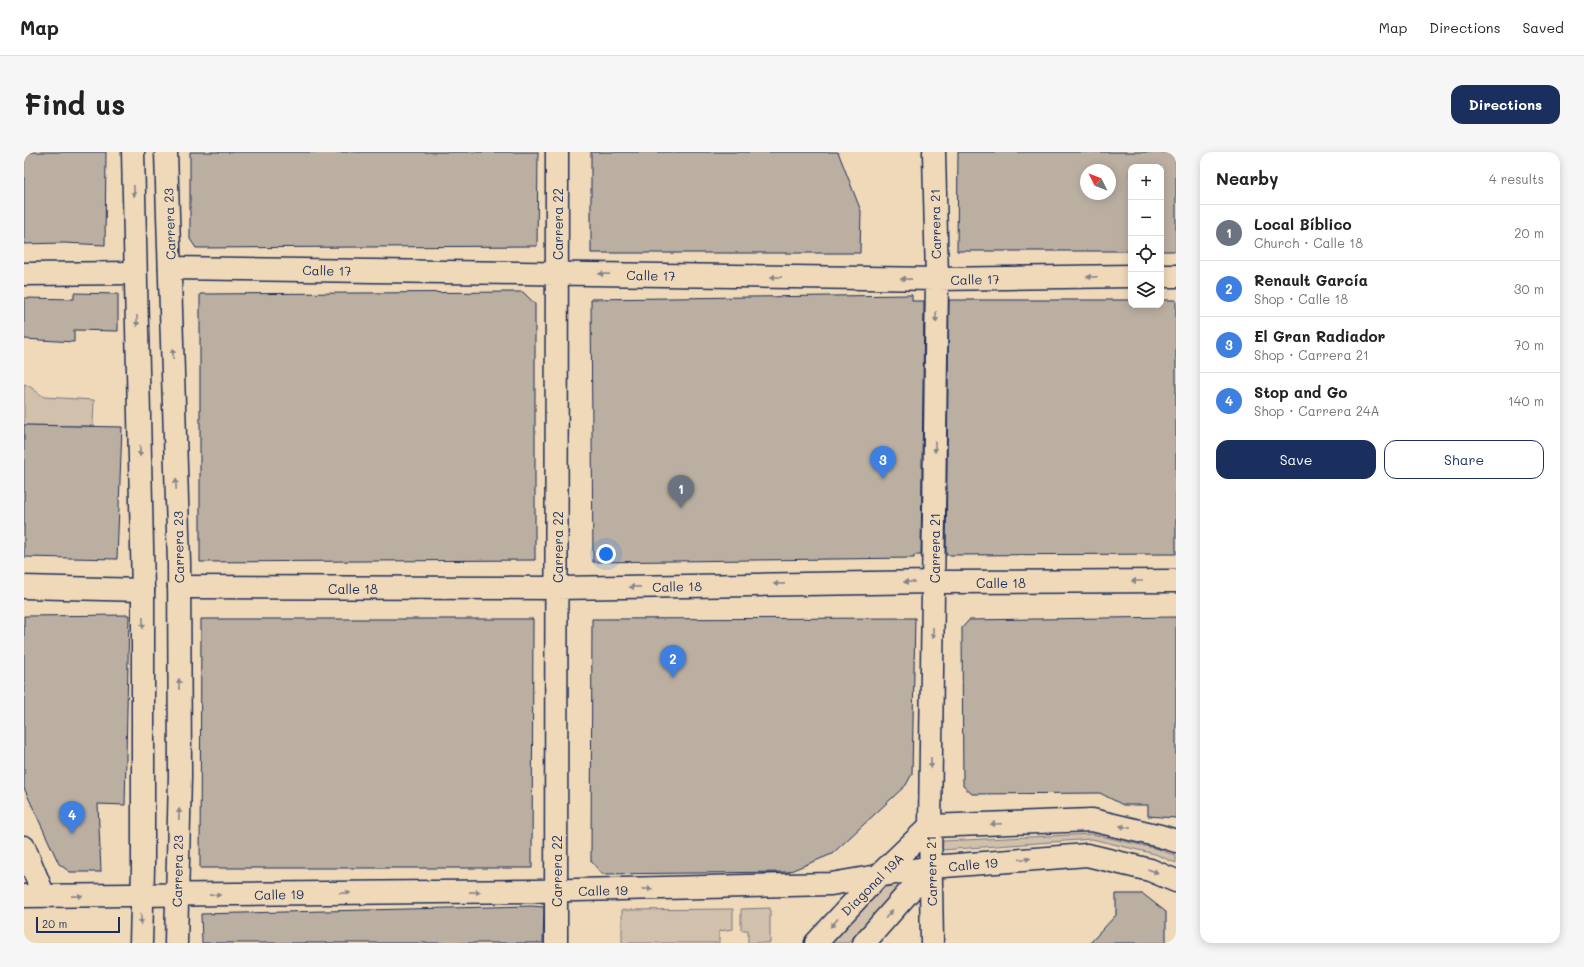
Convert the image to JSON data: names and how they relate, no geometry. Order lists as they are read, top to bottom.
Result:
{
  "streets": {
    "street": [
      "Carrera 23",
      "Carrera 22",
      "Carrera 21",
      "Calle 17",
      "Calle 18",
      "Calle 19",
      "Diagonal 19A"
    ]
  },
  "crossings": [
    ["Carrera 23", "Calle 17"],
    ["Carrera 23", "Calle 18"],
    ["Carrera 23", "Calle 19"],
    ["Carrera 22", "Calle 17"],
    ["Carrera 22", "Calle 18"],
    ["Carrera 22", "Calle 19"],
    ["Carrera 21", "Calle 17"],
    ["Carrera 21", "Calle 18"],
    ["Carrera 21", "Calle 19"],
    ["Carrera 21", "Diagonal 19A"],
    ["Calle 19", "Diagonal 19A"]
  ],
  "one_way": [
    "Carrera 21",
    "Calle 17",
    "Calle 18",
    "Calle 19"
  ],
  "scale_bar": "20 m",
  "north": "top left",
  "page": {
    "header": "Map",
    "nav": ["Map", "Directions", "Saved"],
    "buttons": [
      "Directions",
      ["Save", "Share"]
    ],
    "title": "Find us",
    "heading": ["Nearby", "4 results"],
    "map_buttons": ["+", "−"],
    "list": [
      {
        "mark": "1",
        "name": "Local Bíblico",
        "note": "Church · Calle 18",
        "value": "20 m"
      },
      {
        "mark": "2",
        "name": "Renault García",
        "note": "Shop · Calle 18",
        "value": "30 m"
      },
      {
        "mark": "3",
        "name": "El Gran Radiador",
        "note": "Shop · Carrera 21",
        "value": "70 m"
      },
      {
        "mark": "4",
        "name": "Stop and Go",
        "note": "Shop · Carrera 24A",
        "value": "140 m"
      }
    ],
    "pins": [
      "3",
      "1",
      "2",
      "4"
    ],
    "scale": "20 m"
  }
}
